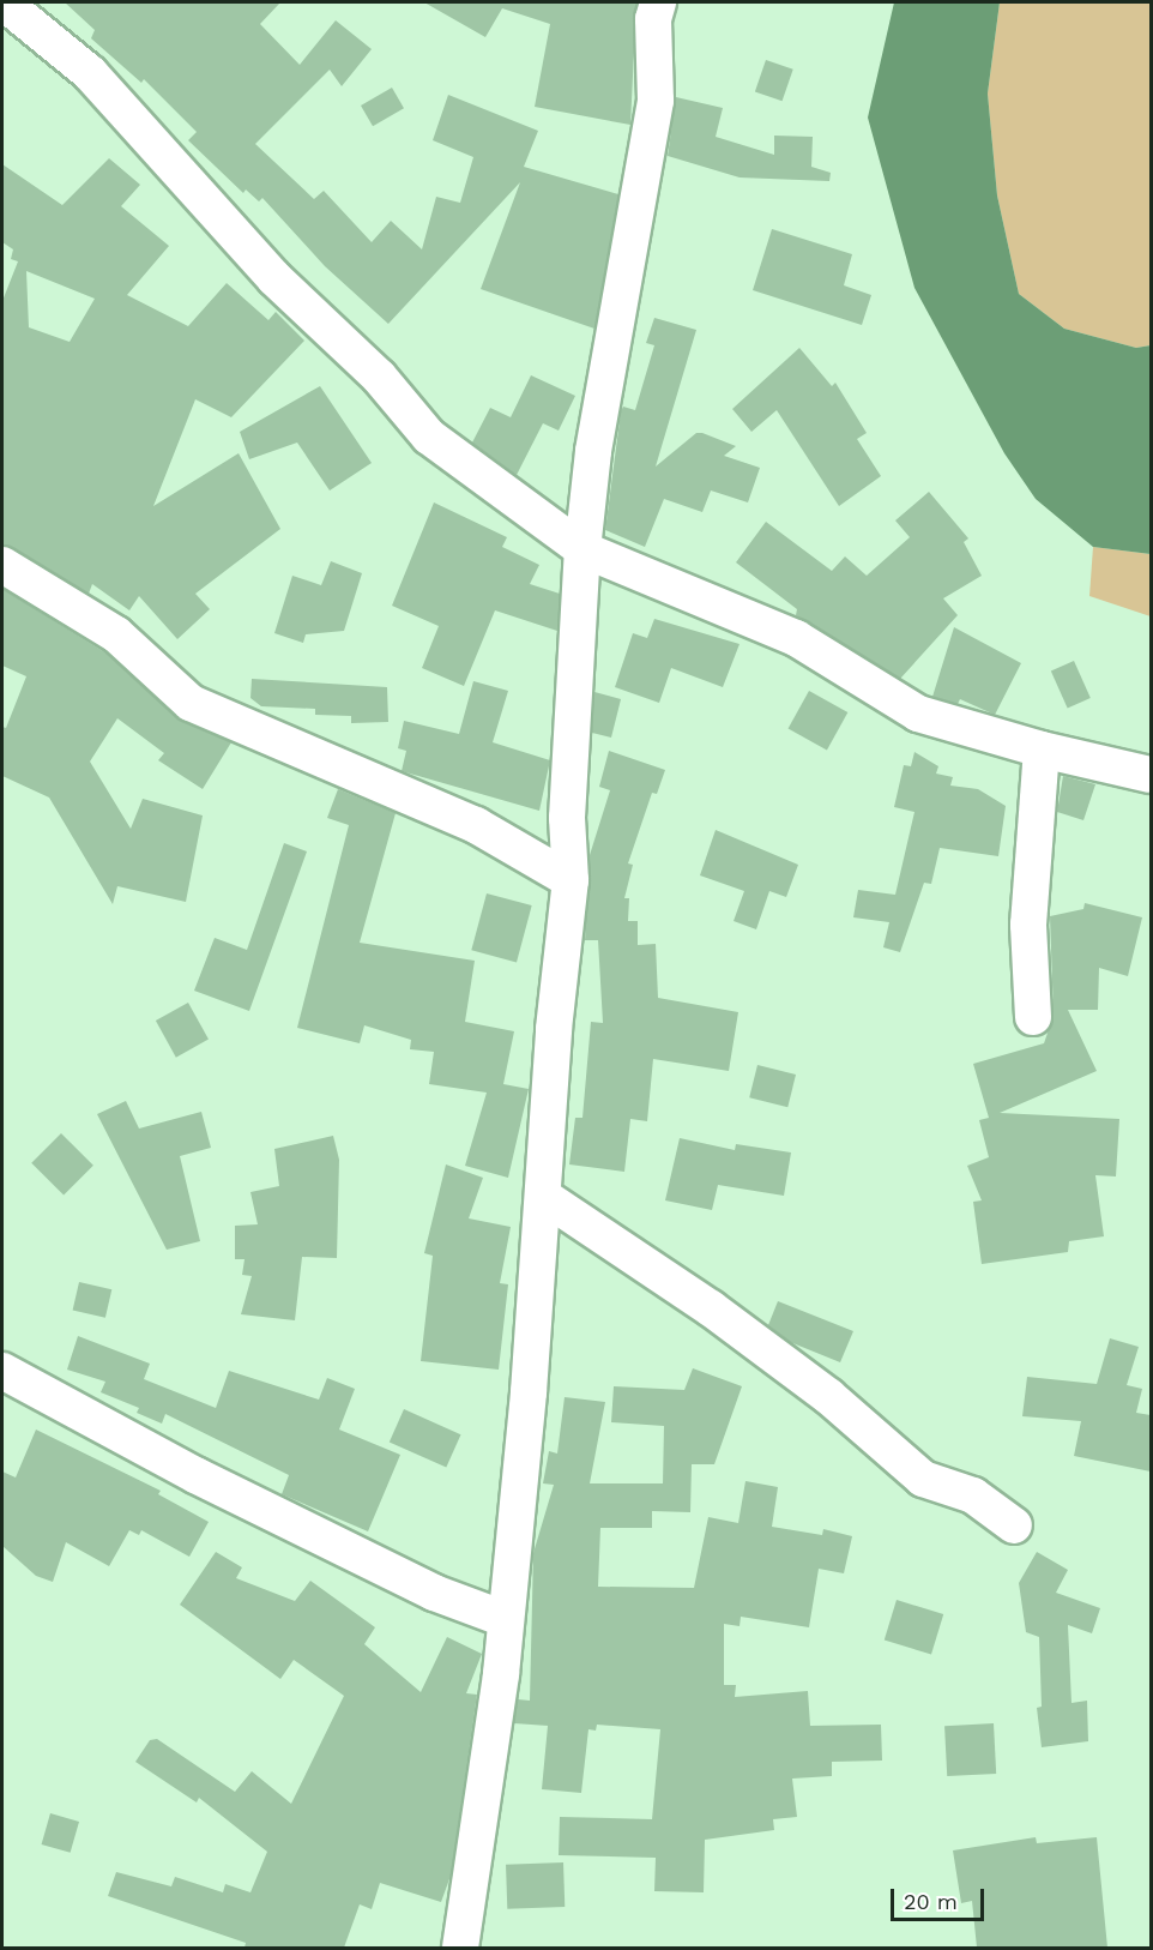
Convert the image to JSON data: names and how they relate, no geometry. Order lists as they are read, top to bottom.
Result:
{
  "scale_bar": "20 m"
}
